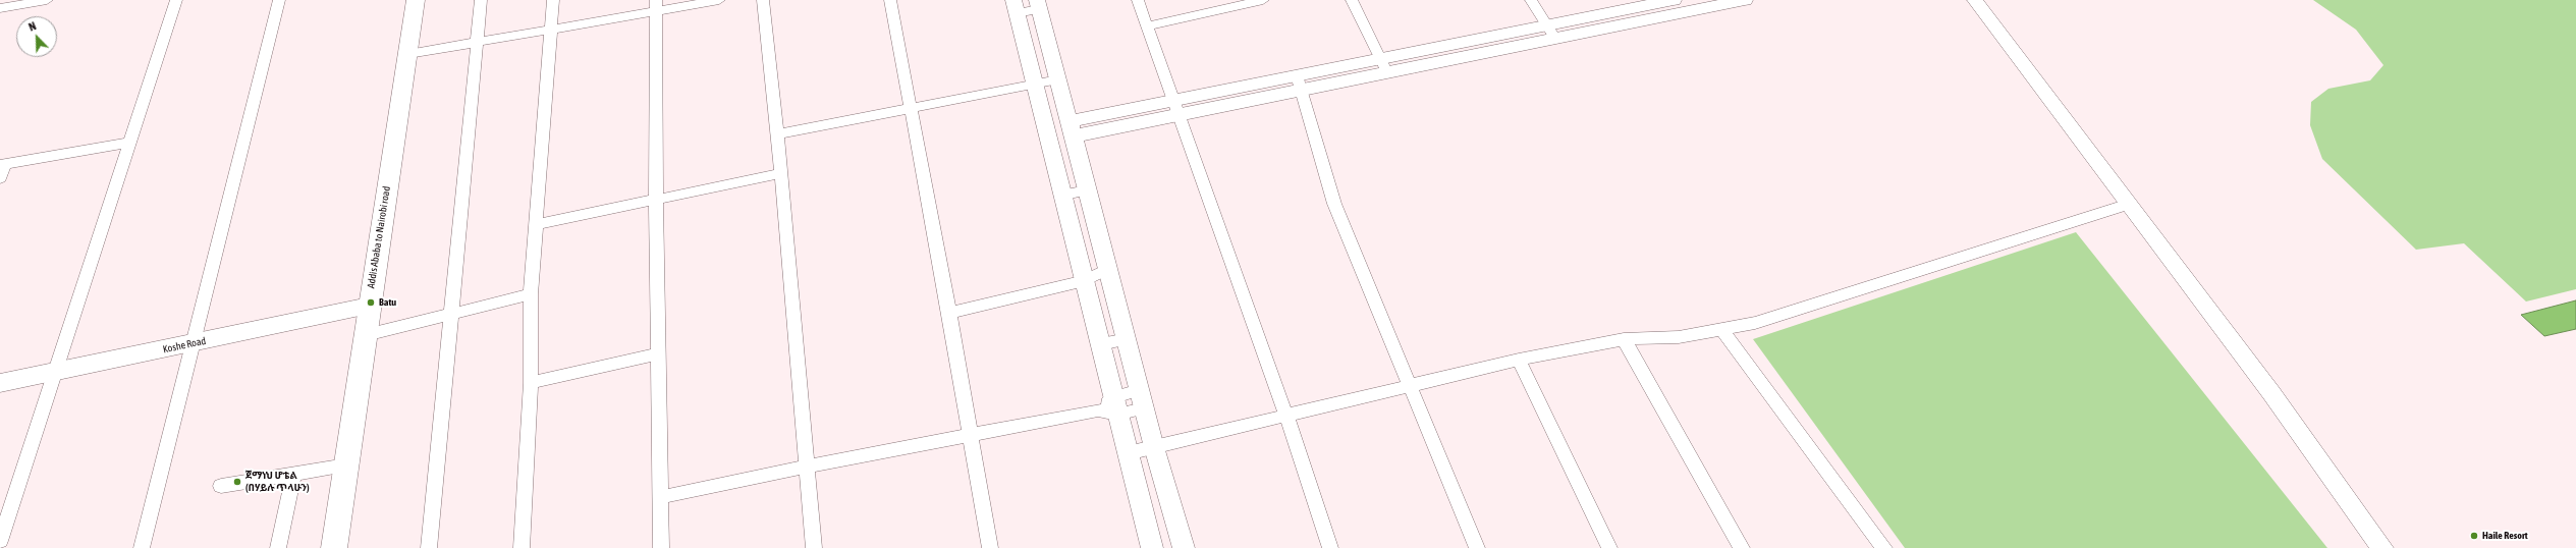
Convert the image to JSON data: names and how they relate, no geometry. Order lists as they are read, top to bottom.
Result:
{
  "streets": {
    "highway": ["Addis Ababa to Nairobi road"],
    "main road": ["Koshe Road"]
  },
  "crossings": [
    ["Addis Ababa to Nairobi road", "Koshe Road"]
  ],
  "places": ["Batu", "ጀማነህ ሆቴል (በሃይሉ ጥላሁን)", "Haile Resort"],
  "north": "top left"
}
